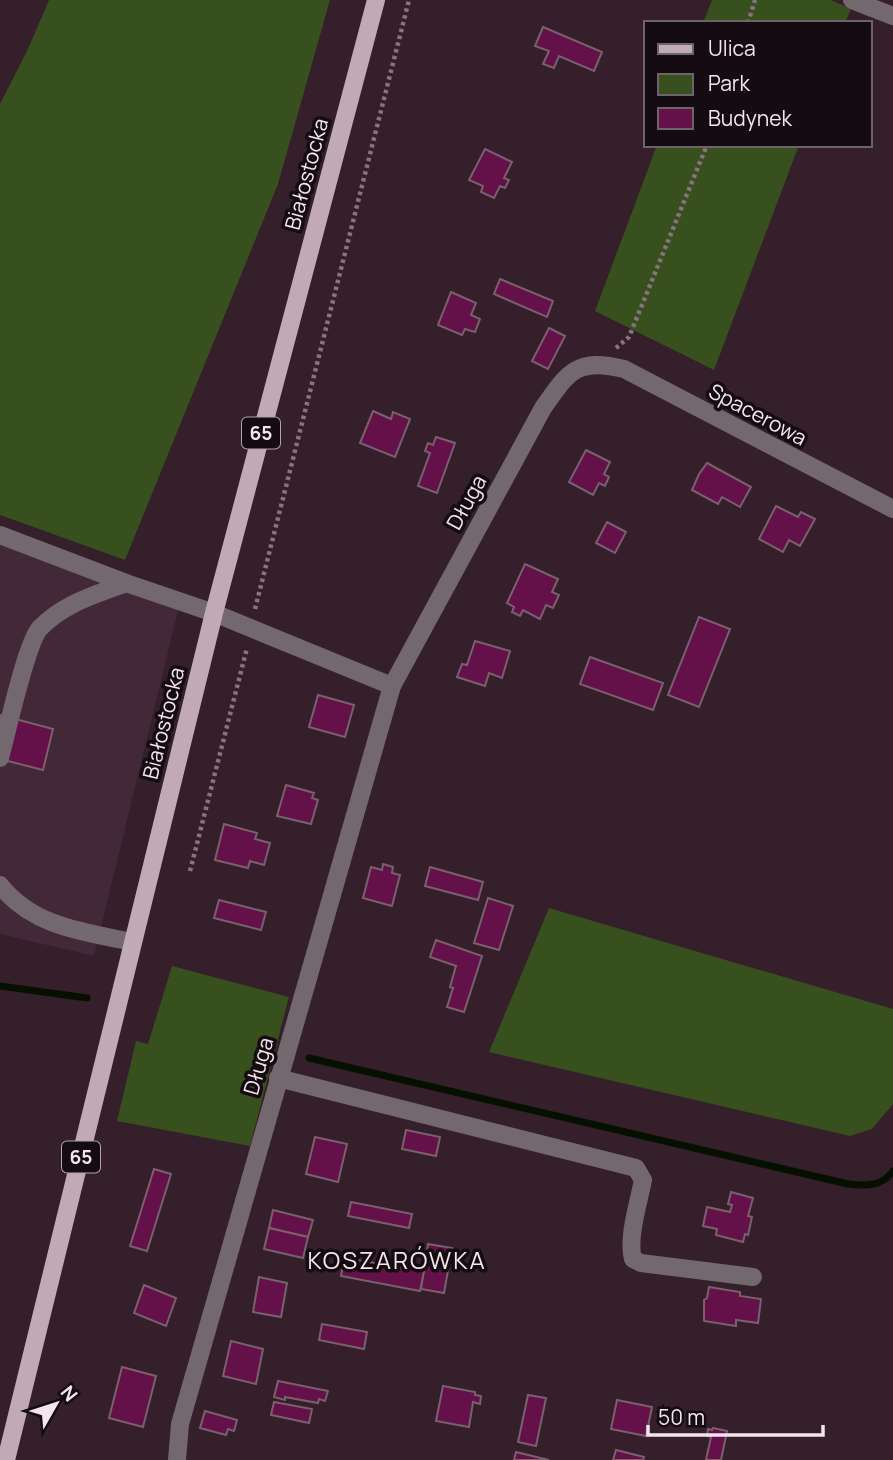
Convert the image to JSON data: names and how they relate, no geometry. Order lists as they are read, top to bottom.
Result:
{
  "streets": {
    "main road": ["Białostocka", "65"],
    "street": ["Spacerowa", "Długa"]
  },
  "crossings": [
    ["Spacerowa", "Długa"]
  ],
  "districts": ["KOSZARÓWKA"],
  "legend": ["Ulica", "Park", "Budynek"],
  "scale_bar": "50 m",
  "north": "top right"
}
